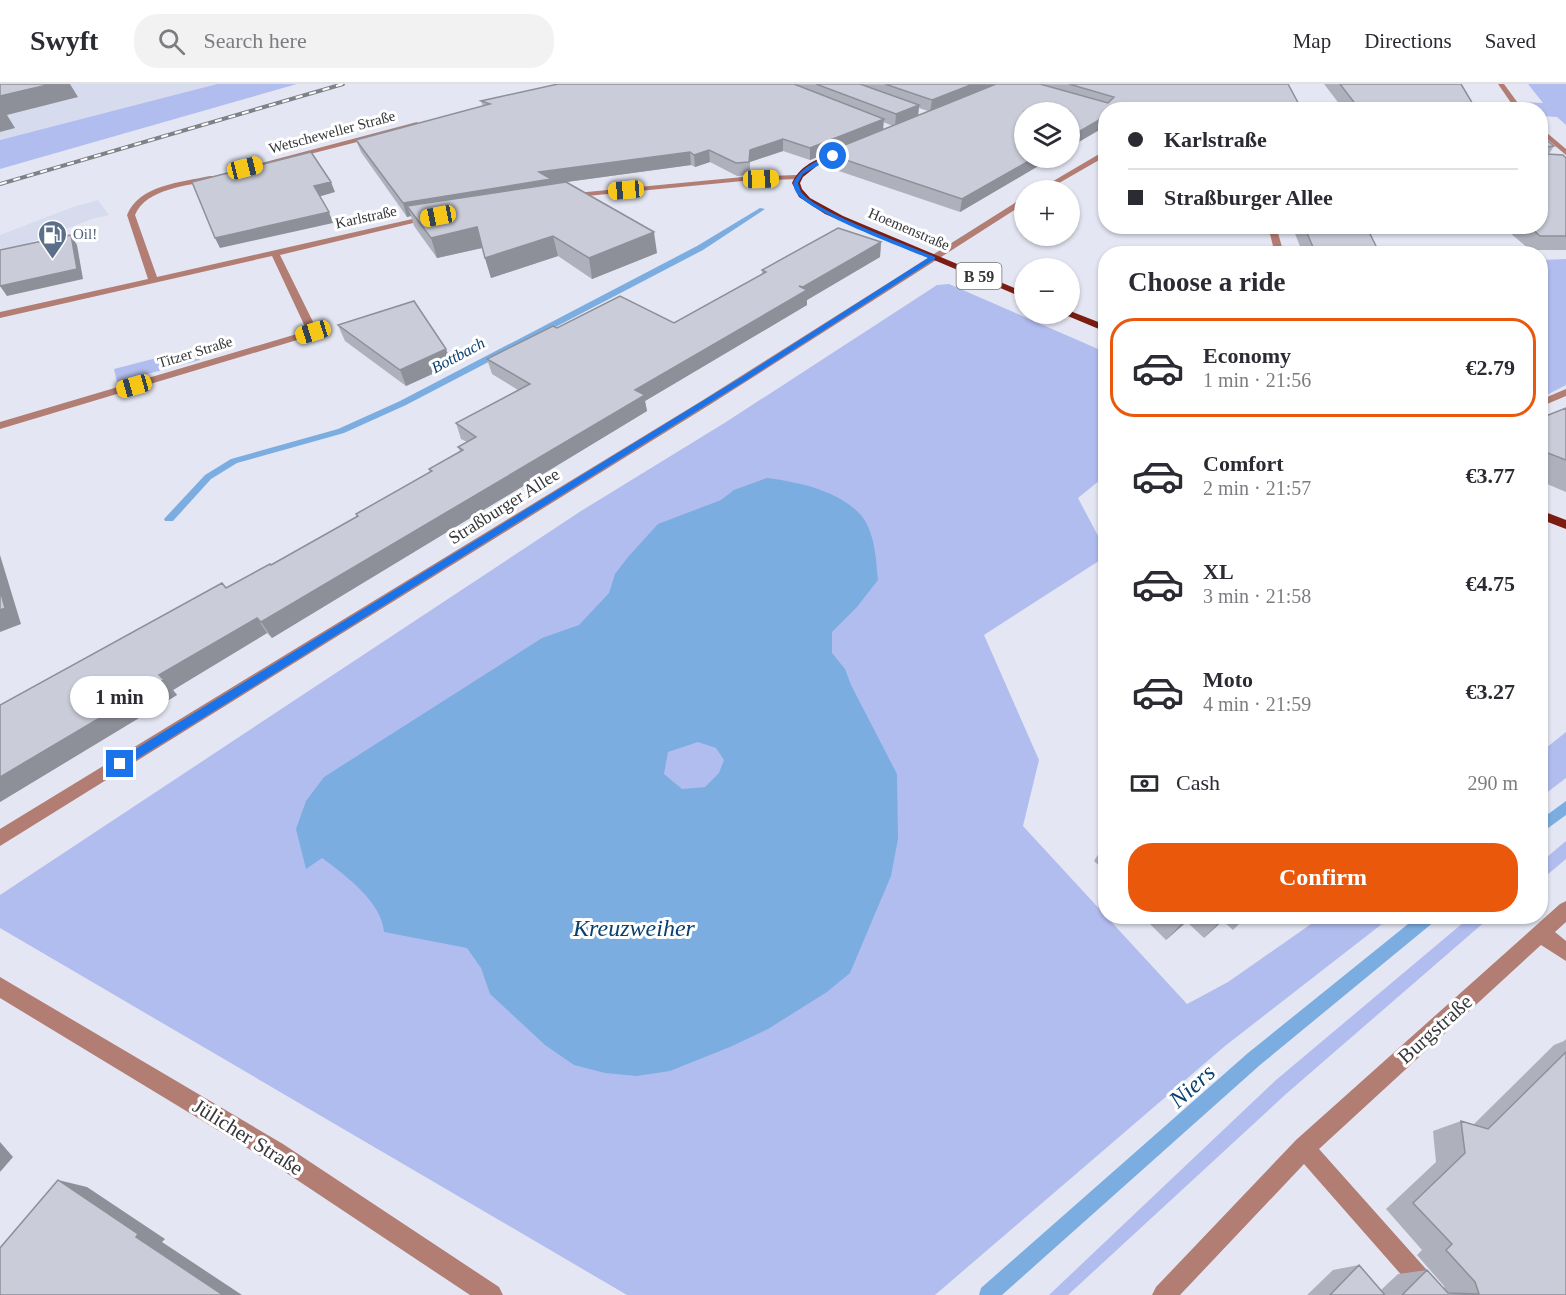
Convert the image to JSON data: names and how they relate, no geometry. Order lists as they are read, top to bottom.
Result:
{
  "streets": {
    "main road": ["Hoemenstraße", "B 59"],
    "street": [
      "Wetscheweller Straße",
      "Karlstraße",
      "Titzer Straße",
      "Straßburger Allee",
      "Burgstraße",
      "Jülicher Straße"
    ]
  },
  "crossings": [
    ["Karlstraße", "Titzer Straße"],
    ["Hoemenstraße", "Straßburger Allee"]
  ],
  "water": ["Bottbach", "Kreuzweiher", "Niers"],
  "places": {
    "fuel station": ["Oil!"]
  },
  "page": {
    "header": "Swyft",
    "search": "Search here",
    "nav": ["Map", "Directions", "Saved"],
    "map_buttons": ["+", "−"],
    "banner": ["Karlstraße", "Straßburger Allee"],
    "heading": "Choose a ride",
    "list": [
      {
        "name": "Economy",
        "note": "1 min · 21:56",
        "value": "€2.79"
      },
      {
        "name": "Comfort",
        "note": "2 min · 21:57",
        "value": "€3.77"
      },
      {
        "name": "XL",
        "note": "3 min · 21:58",
        "value": "€4.75"
      },
      {
        "name": "Moto",
        "note": "4 min · 21:59",
        "value": "€3.27"
      }
    ],
    "bubble": "1 min",
    "pay": ["Cash", "290 m"],
    "buttons": "Confirm"
  }
}
